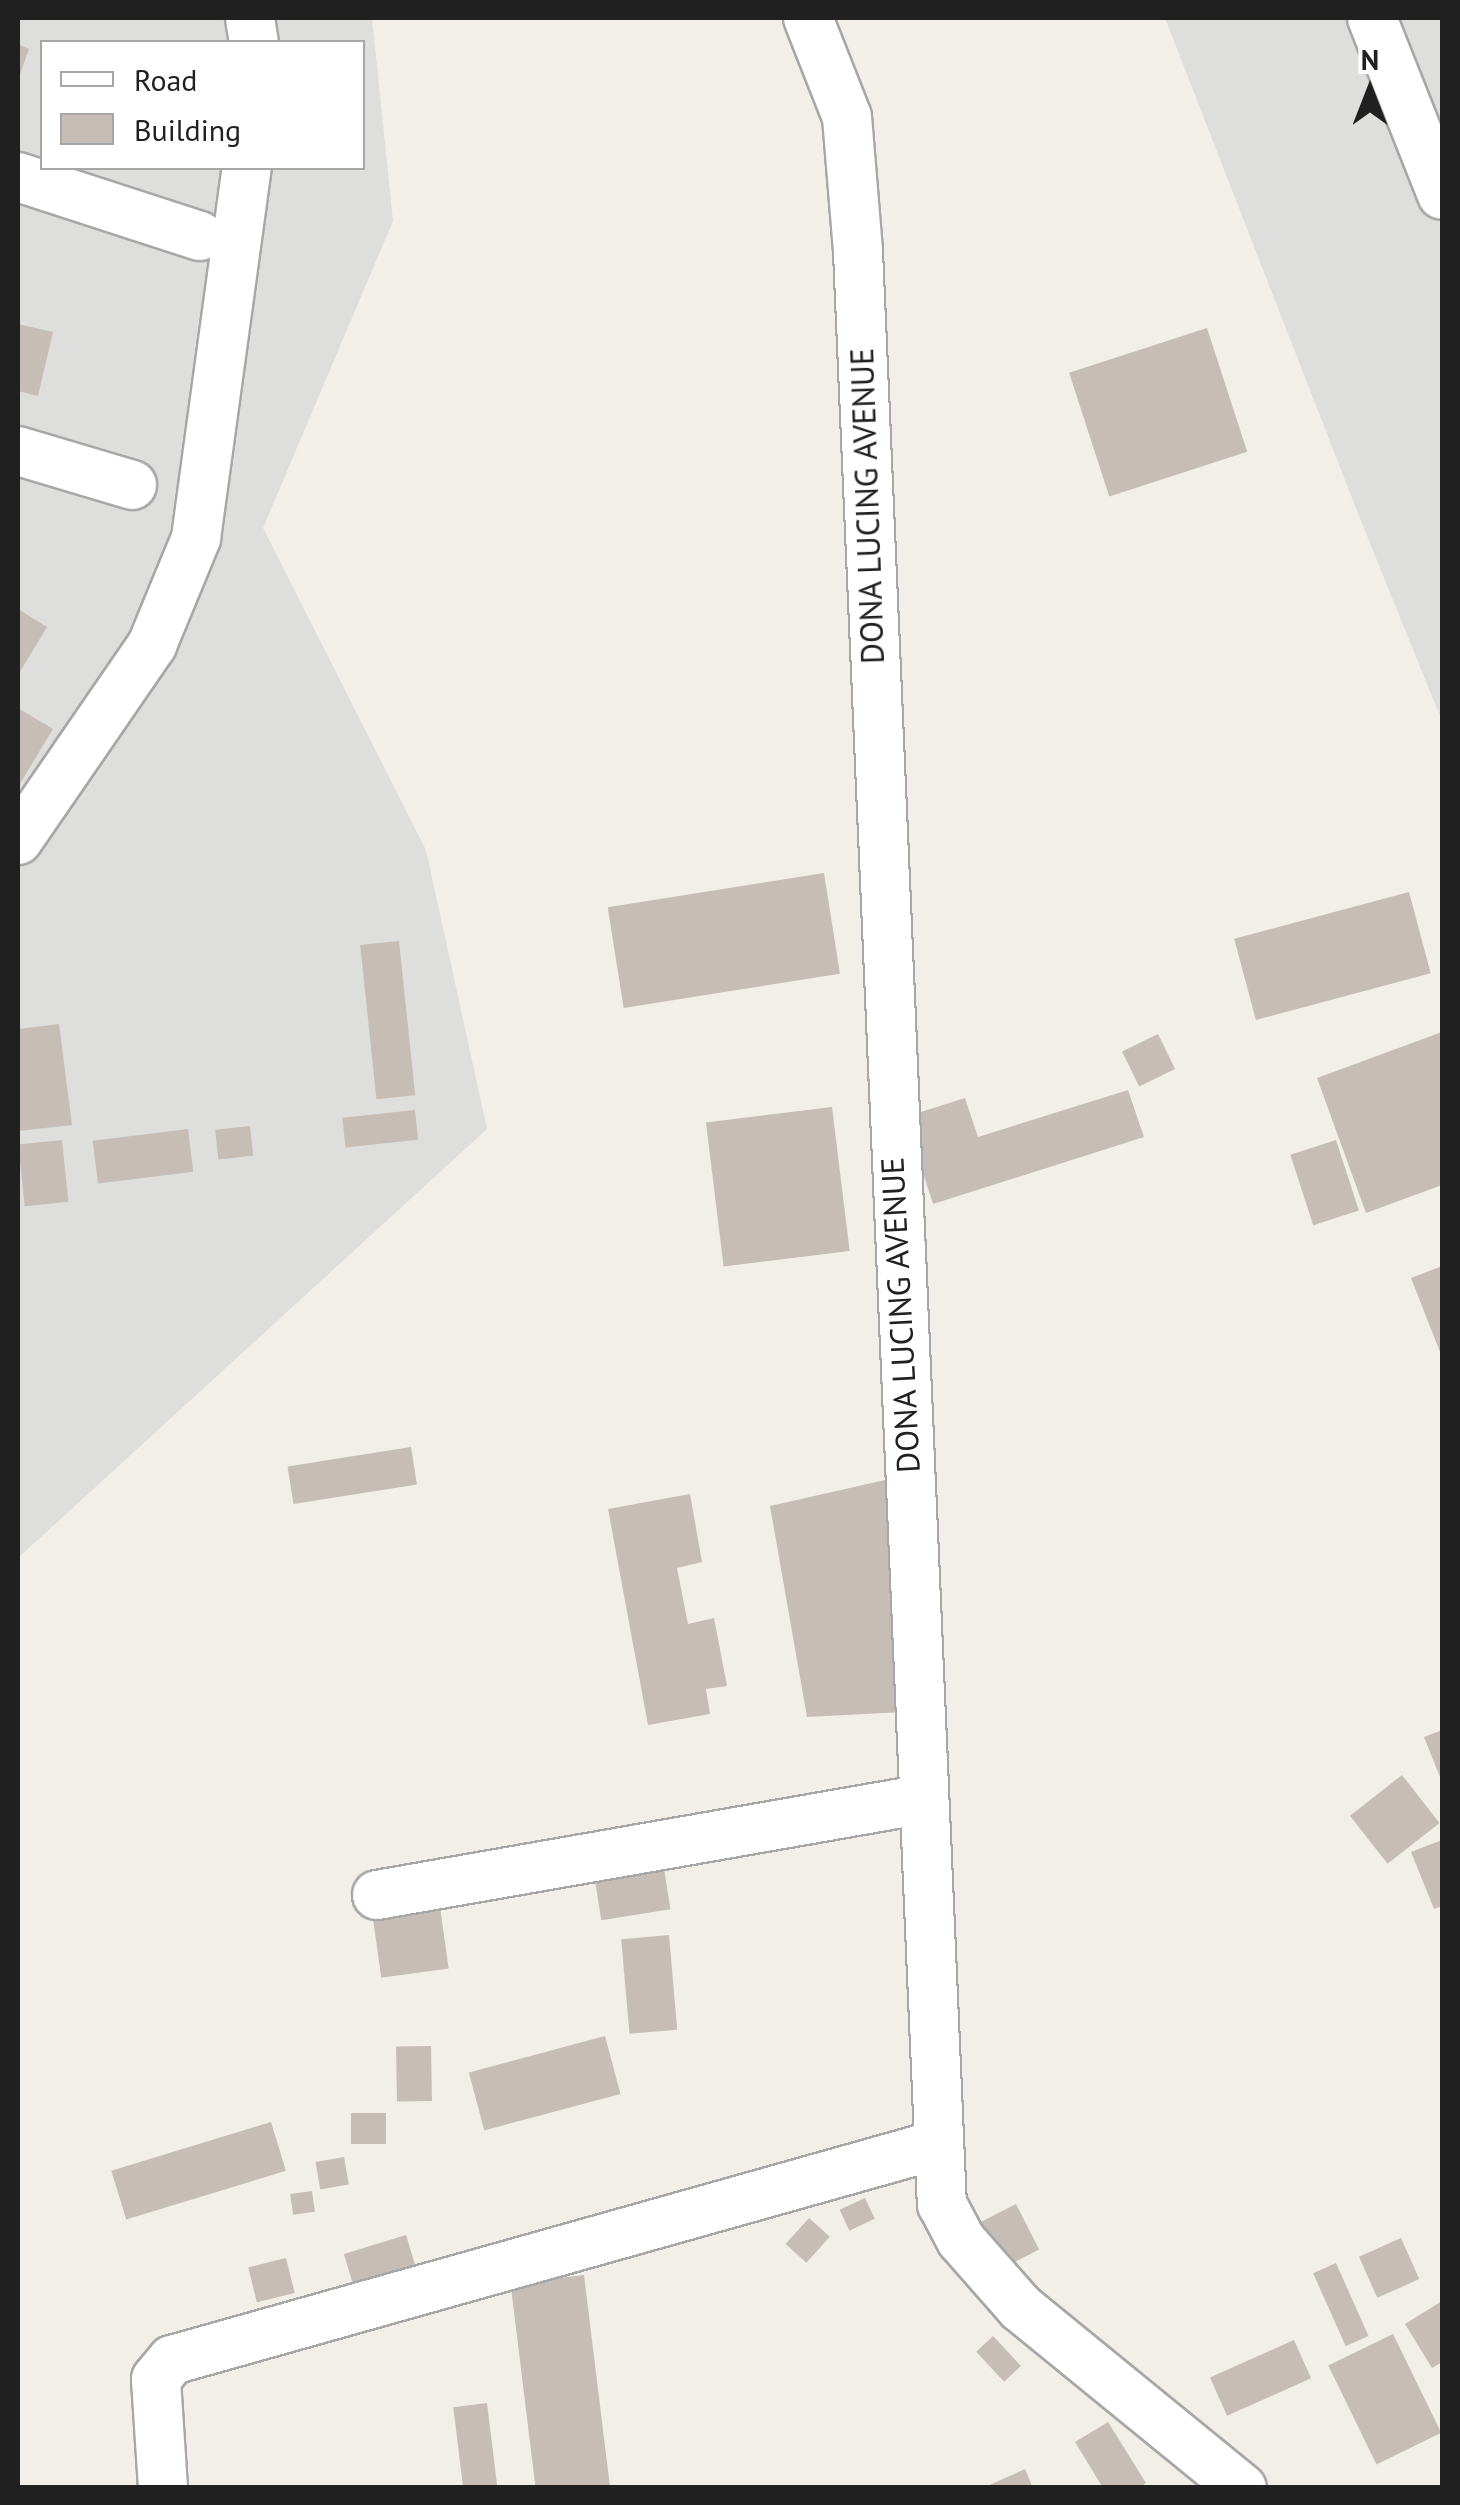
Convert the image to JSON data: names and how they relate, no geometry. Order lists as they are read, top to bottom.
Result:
{
  "streets": {
    "street": ["DONA LUCING AVENUE"]
  },
  "legend": ["Road", "Building"],
  "north": "top"
}
